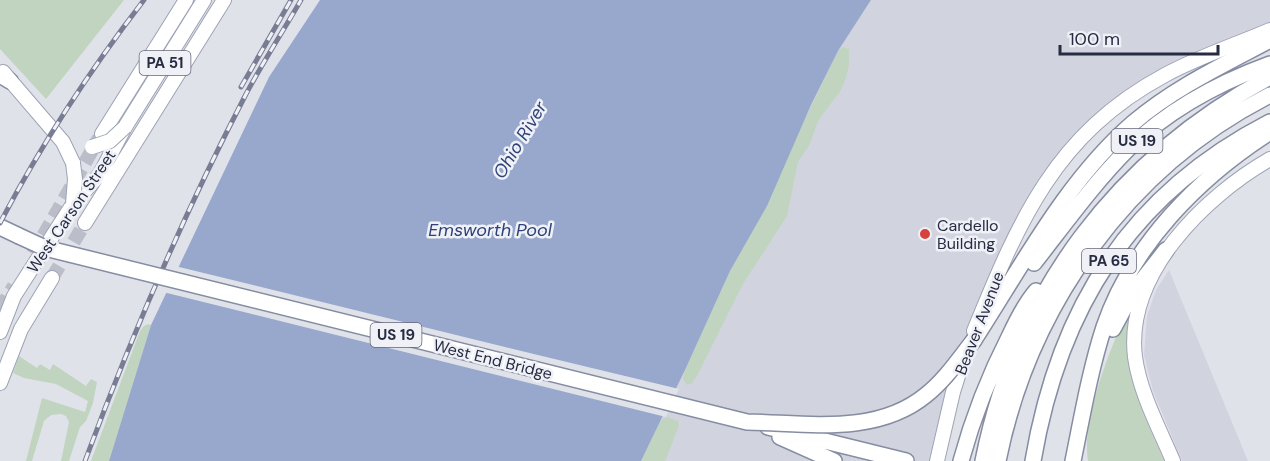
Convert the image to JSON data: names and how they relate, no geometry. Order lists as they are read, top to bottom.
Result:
{
  "streets": {
    "highway": ["US 19", "PA 65", "West End Bridge"],
    "main road": ["PA 51", "West Carson Street", "Beaver Avenue"]
  },
  "crossings": [
    ["PA 51", "West Carson Street"],
    ["US 19", "West Carson Street"],
    ["US 19", "West End Bridge"],
    ["West Carson Street", "West End Bridge"]
  ],
  "water": ["Ohio River", "Emsworth Pool"],
  "places": ["Cardello Building"],
  "scale_bar": "100 m"
}
